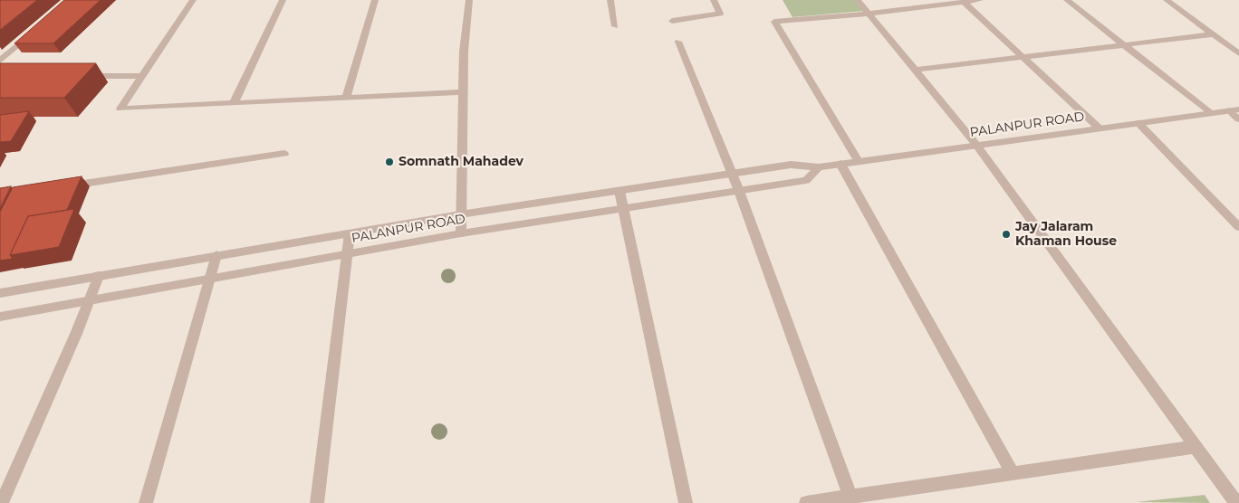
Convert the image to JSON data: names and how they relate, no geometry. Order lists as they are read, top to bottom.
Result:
{
  "streets": {
    "street": ["PALANPUR ROAD"]
  },
  "places": ["Somnath Mahadev", "Jay Jalaram Khaman House"]
}
